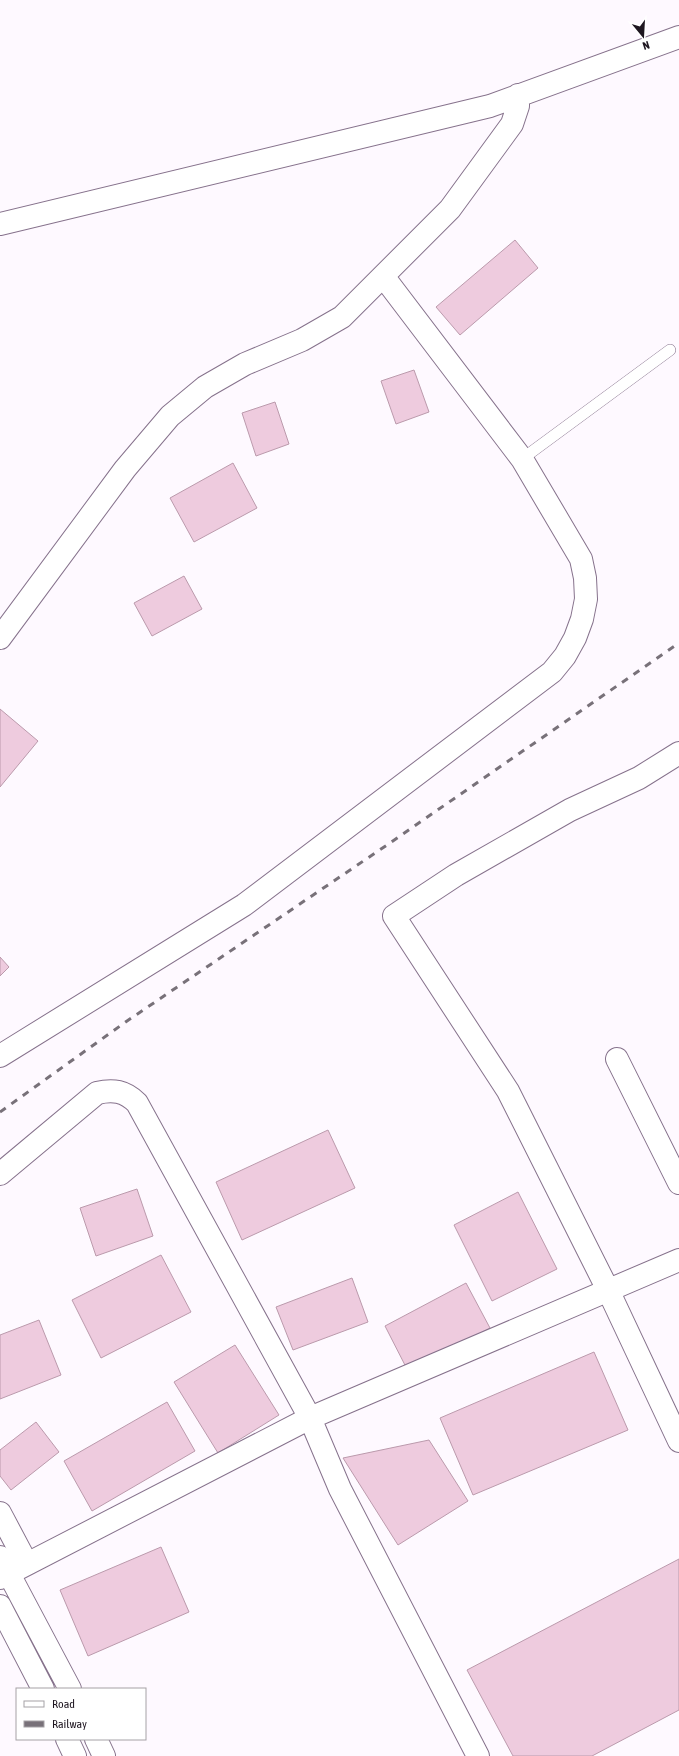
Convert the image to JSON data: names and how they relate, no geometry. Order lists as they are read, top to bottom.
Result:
{
  "legend": ["Road", "Railway"],
  "north": "bottom"
}
